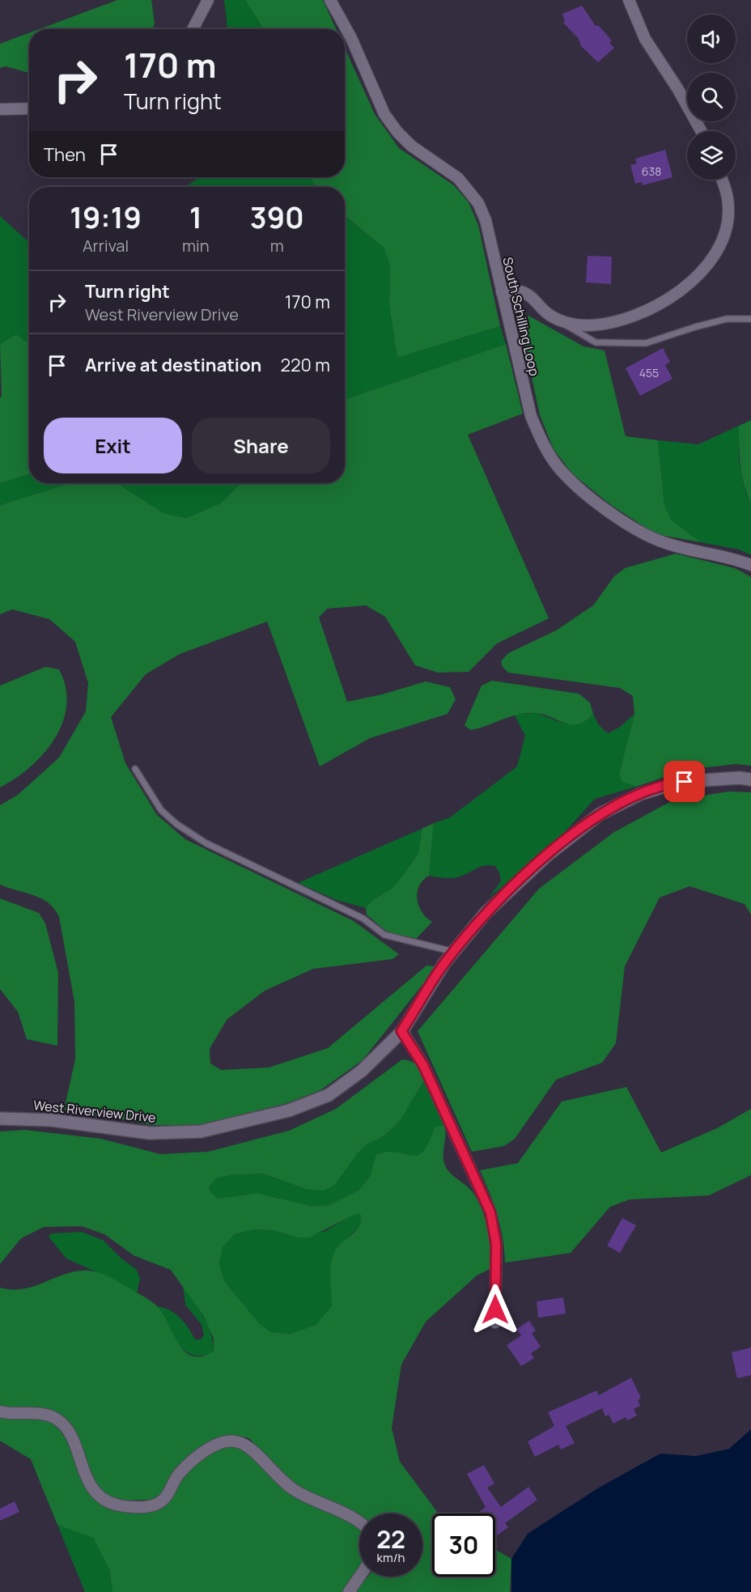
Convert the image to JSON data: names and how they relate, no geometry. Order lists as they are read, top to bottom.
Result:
{
  "streets": {
    "street": ["South Schilling Loop", "West Riverview Drive"]
  },
  "house_numbers": ["638", "455"],
  "page": {
    "turn": ["170 m", "Turn right"],
    "then": "Then",
    "eta": [
      "19:19",
      "Arrival",
      "1",
      "min",
      "390",
      "m"
    ],
    "list": [
      {
        "name": "Turn right",
        "note": "West Riverview Drive",
        "value": "170 m"
      },
      {
        "name": "Arrive at destination",
        "value": "220 m"
      }
    ],
    "buttons": ["Exit", "Share"],
    "speed": "22 km/h",
    "limit": "30"
  }
}
